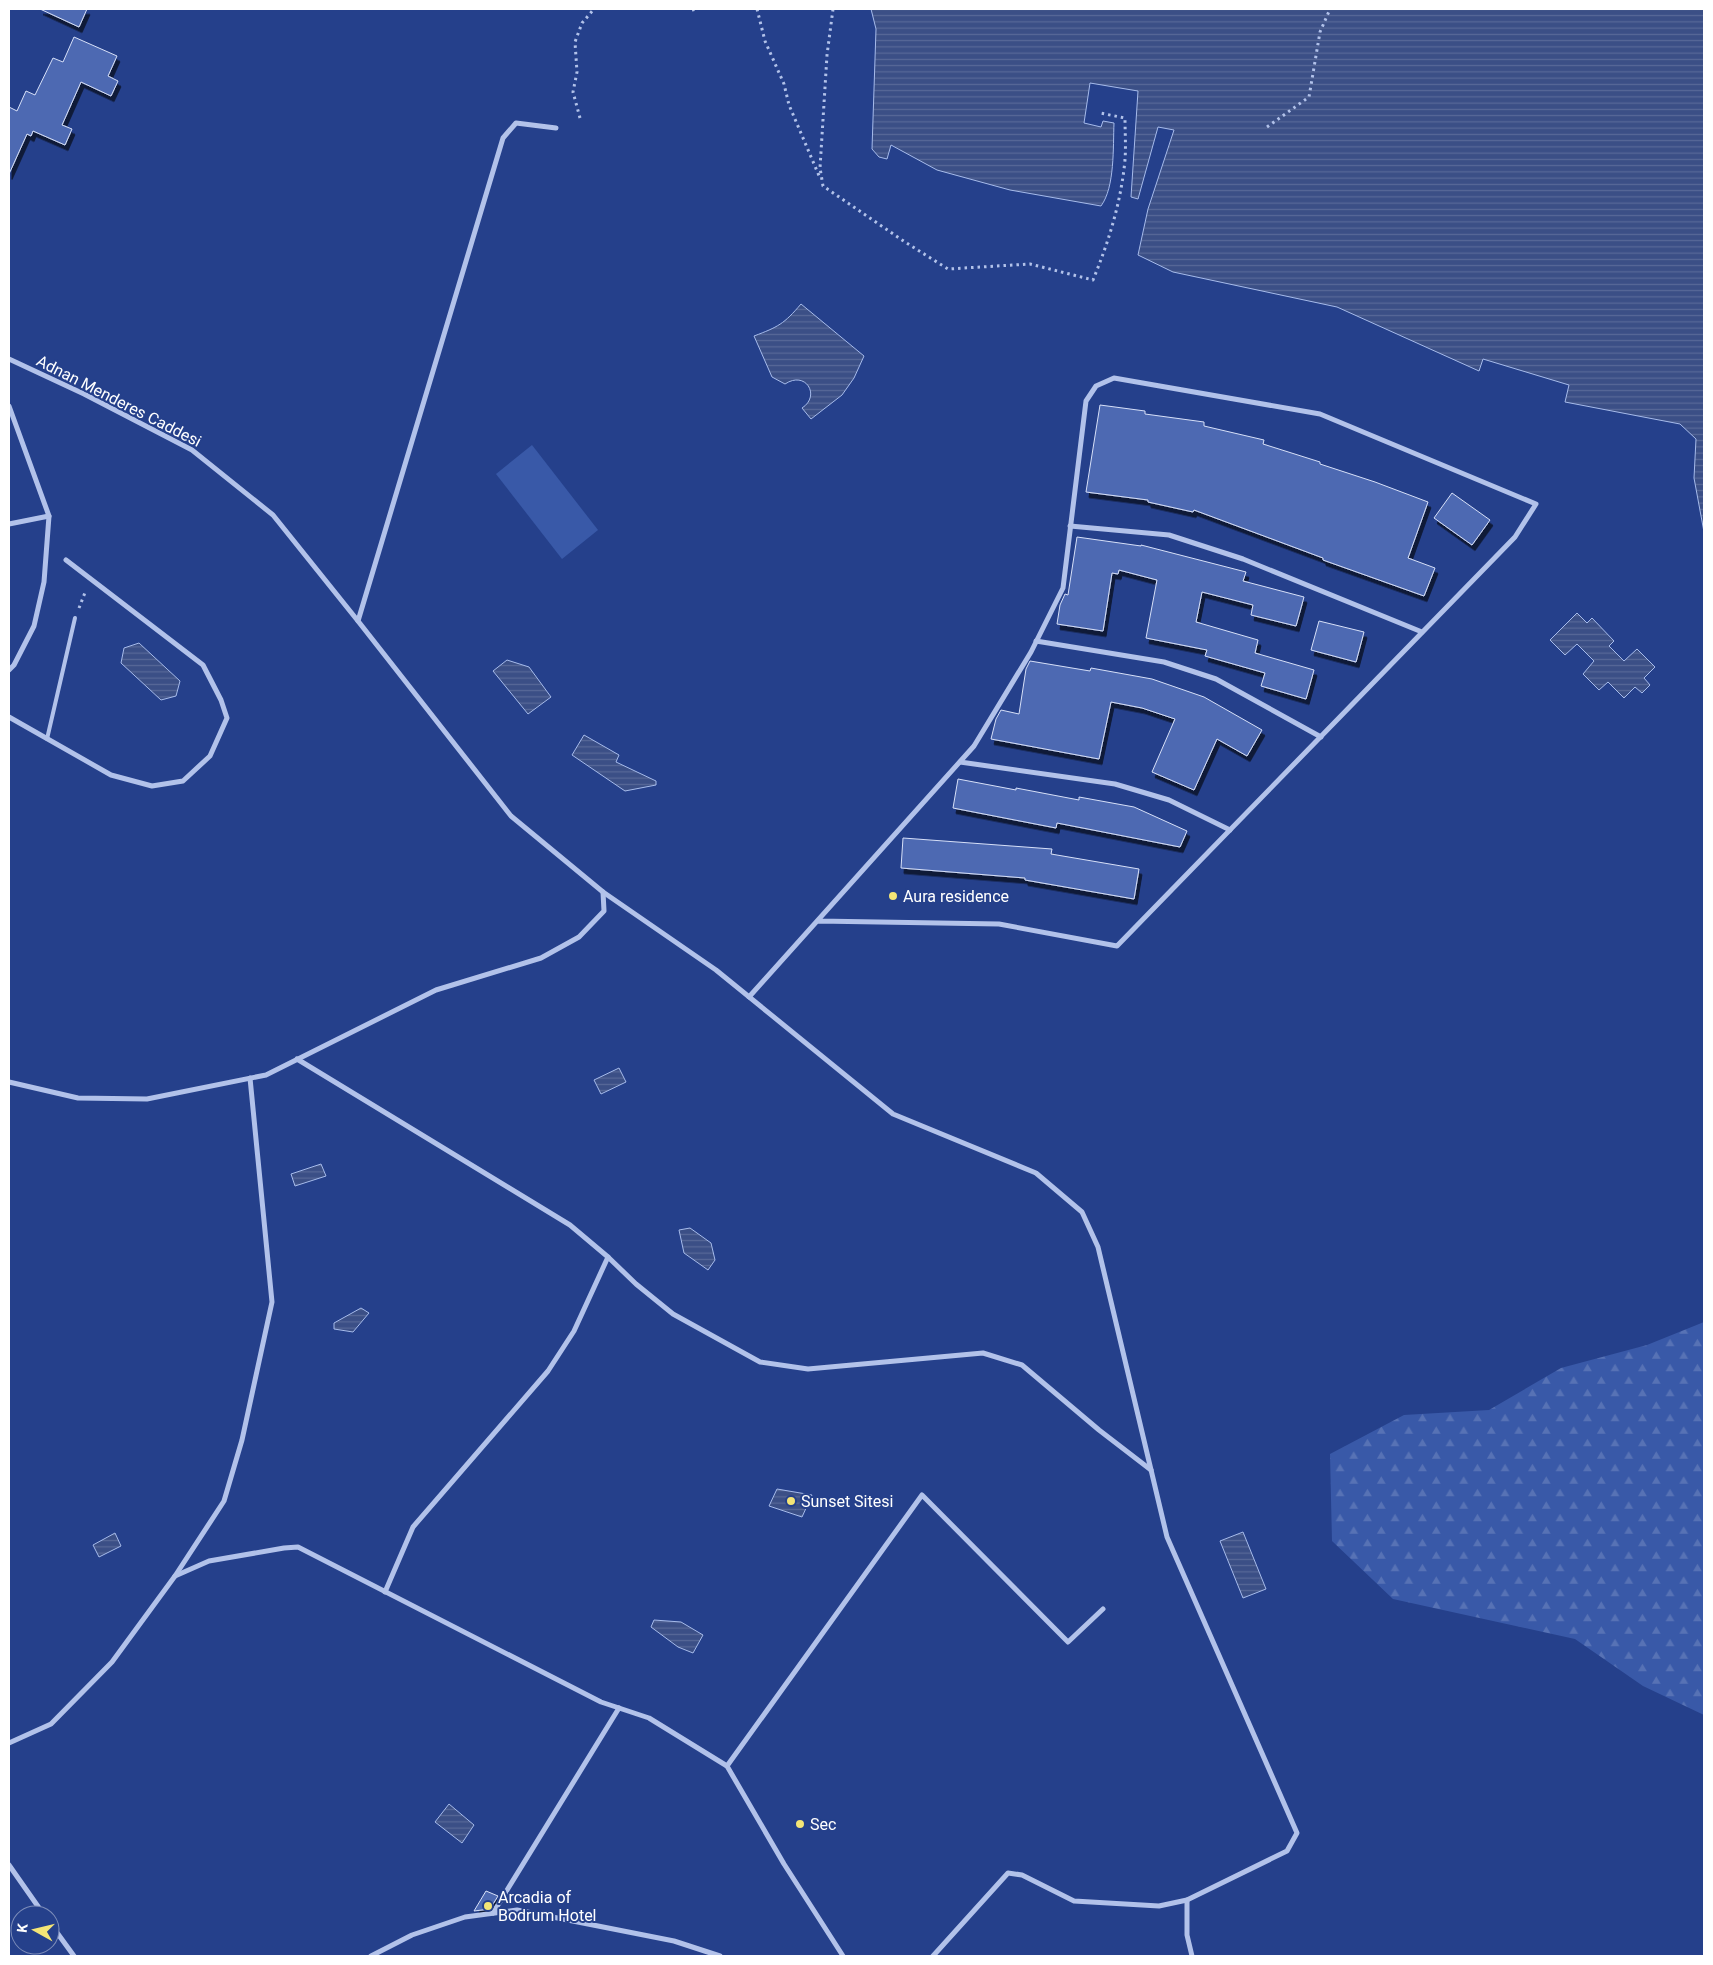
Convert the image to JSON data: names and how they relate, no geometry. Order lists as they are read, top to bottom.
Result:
{
  "streets": {
    "street": ["Adnan Menderes Caddesi"]
  },
  "places": [
    "Aura residence",
    "Sunset Sitesi",
    "Sec",
    "Arcadia of Bodrum Hotel"
  ],
  "north": "left"
}
